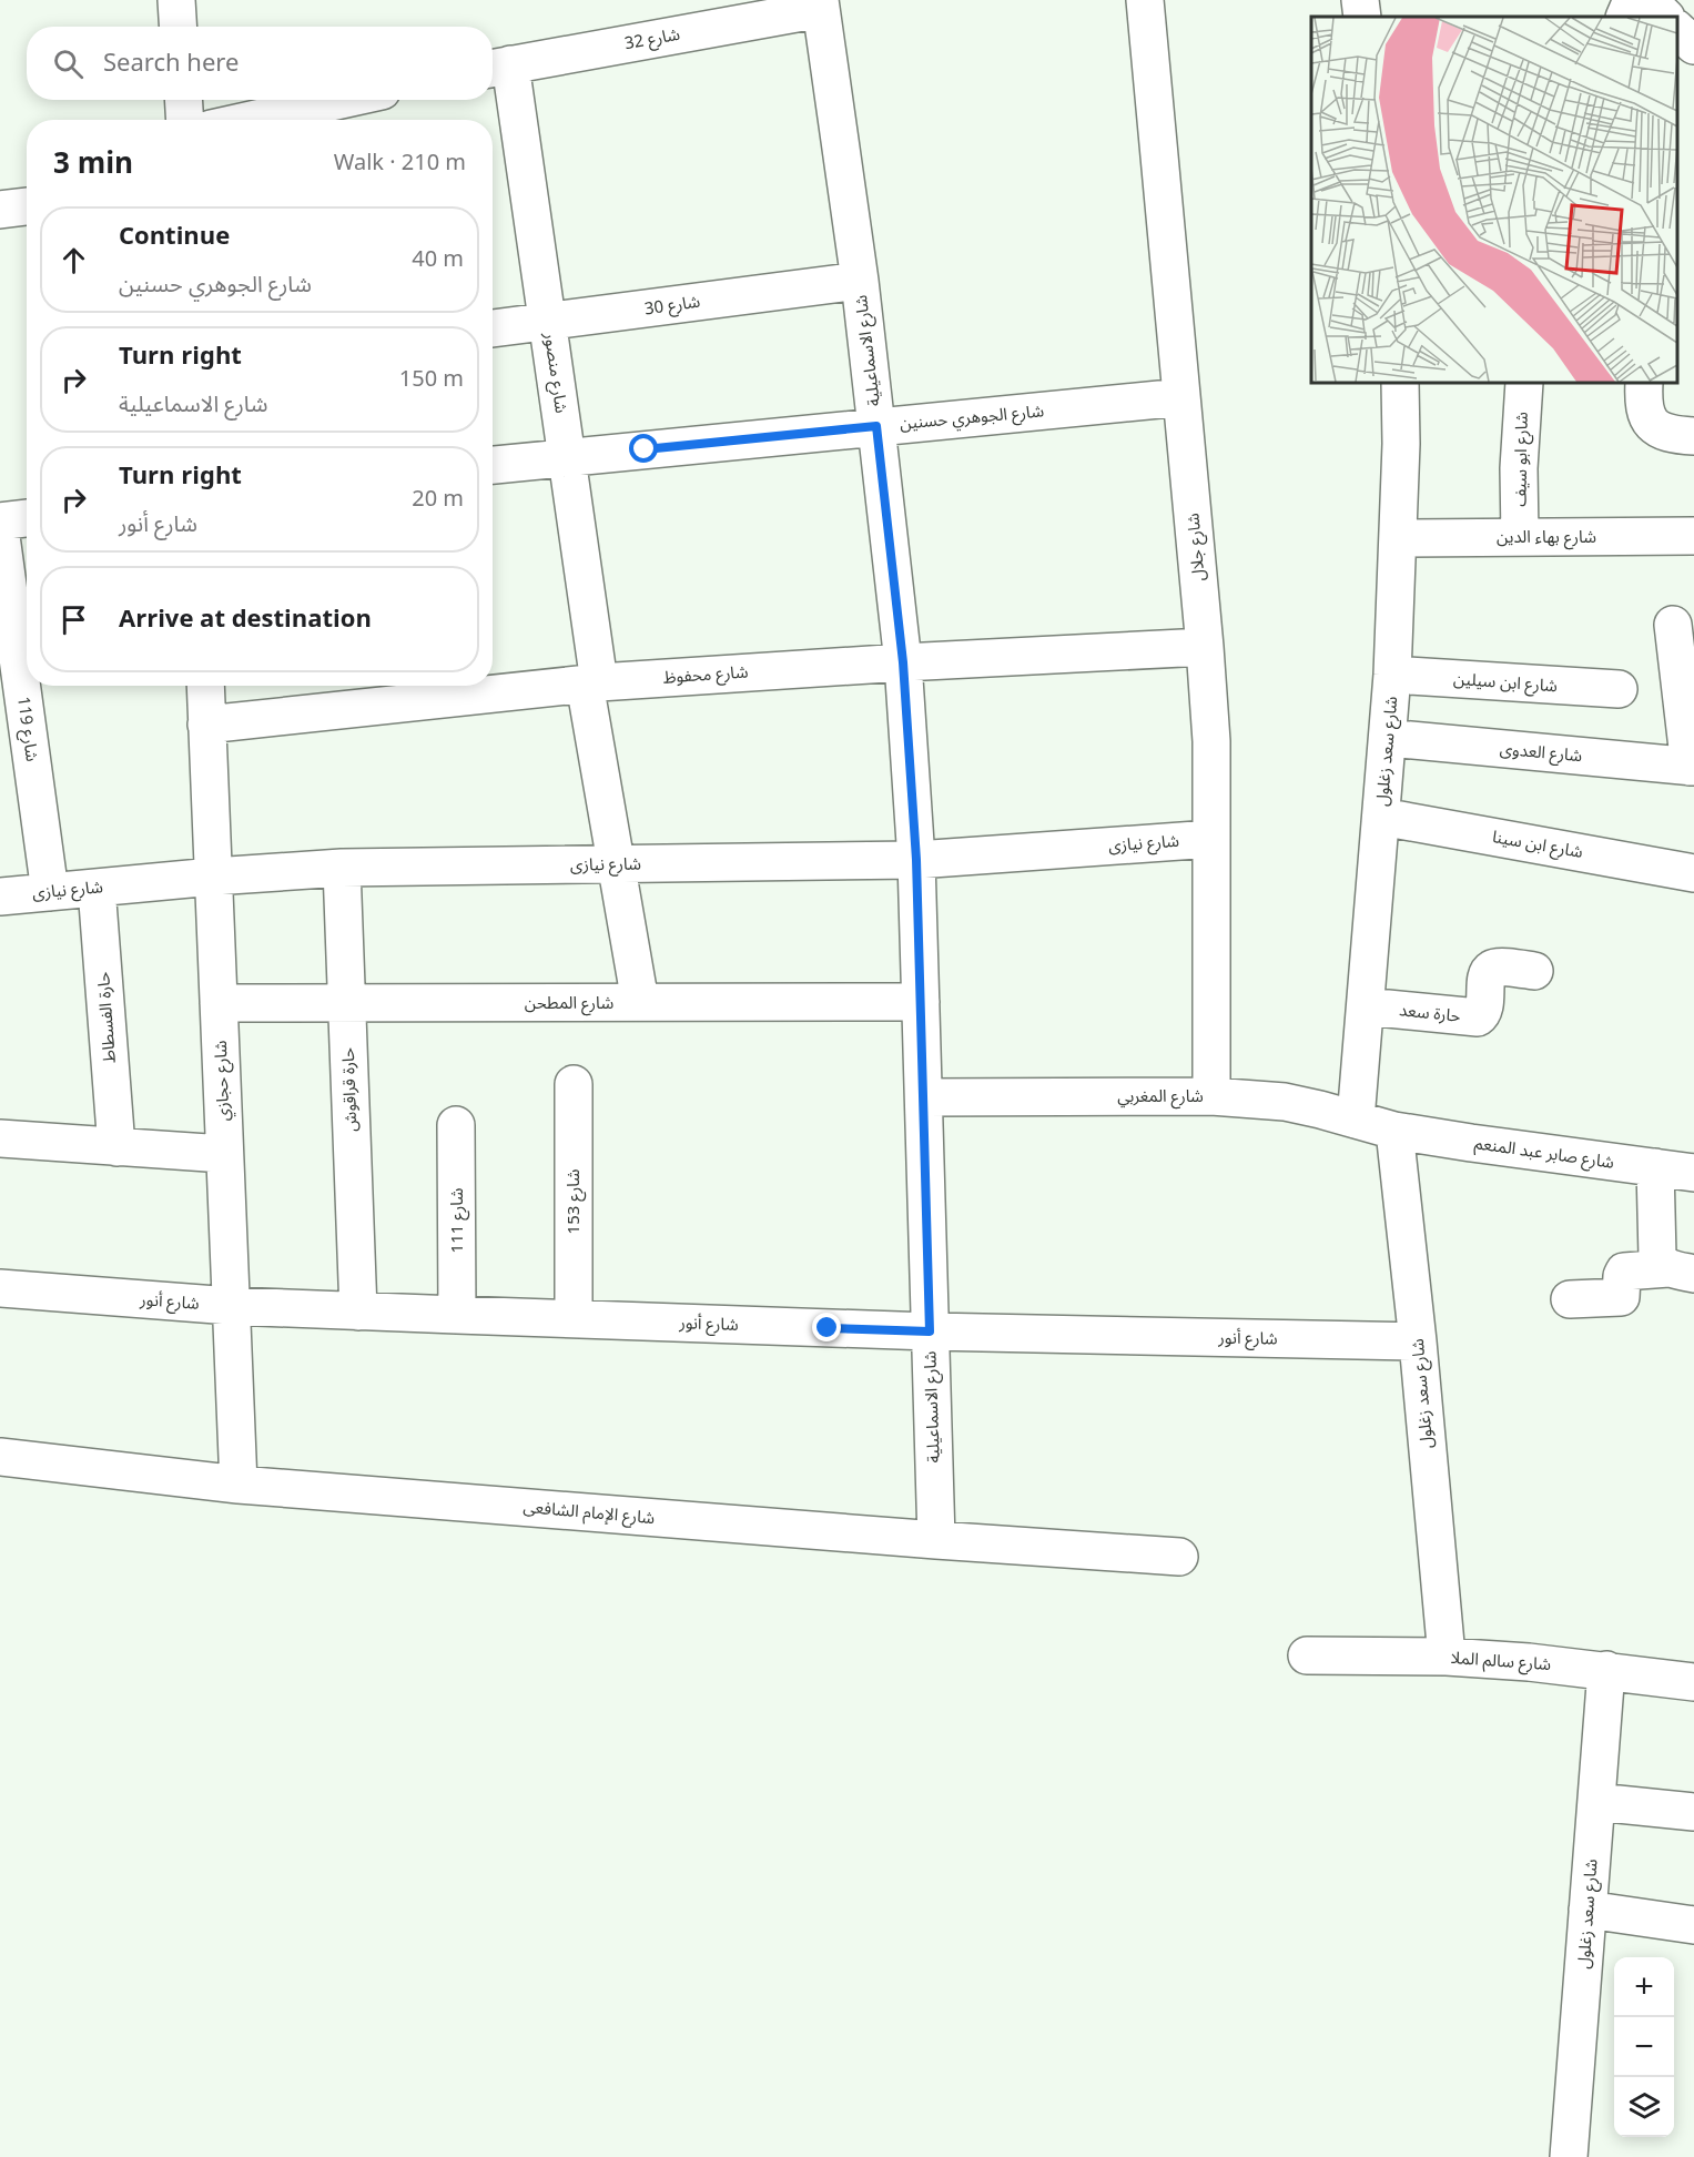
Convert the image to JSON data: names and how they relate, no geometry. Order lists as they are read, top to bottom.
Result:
{
  "streets": {
    "street": [
      "شارع 32",
      "شارع 30",
      "شارع الاسماعيلية",
      "شارع منصور",
      "شارع الجوهري حسنين",
      "شارع ابو سيف",
      "شارع بهاء الدين",
      "شارع جلال",
      "شارع محفوظ",
      "شارع ابن سيلين",
      "شارع 119",
      "شارع سعد زغلول",
      "شارع العدوى",
      "شارع نيازى",
      "شارع ابن سينا",
      "شارع المطحن",
      "حارة سعد",
      "حارة الفسطاط",
      "شارع حجازي",
      "حارة قراقوش",
      "شارع المغربي",
      "شارع صابر عبد المنعم",
      "شارع 153",
      "شارع 111",
      "شارع أنور",
      "شارع الإمام الشافعى",
      "شارع سالم الملا"
    ]
  },
  "crossings": [
    ["شارع 32", "شارع الاسماعيلية"],
    ["شارع 32", "شارع منصور"],
    ["شارع 30", "شارع الاسماعيلية"],
    ["شارع 30", "شارع منصور"],
    ["شارع الاسماعيلية", "شارع الجوهري حسنين"],
    ["شارع الاسماعيلية", "شارع محفوظ"],
    ["شارع الاسماعيلية", "شارع نيازى"],
    ["شارع الاسماعيلية", "شارع المطحن"],
    ["شارع الاسماعيلية", "شارع المغربي"],
    ["شارع الاسماعيلية", "شارع أنور"],
    ["شارع الاسماعيلية", "شارع الإمام الشافعى"],
    ["شارع منصور", "شارع الجوهري حسنين"],
    ["شارع منصور", "شارع محفوظ"],
    ["شارع منصور", "شارع نيازى"],
    ["شارع منصور", "شارع المطحن"],
    ["شارع الجوهري حسنين", "شارع جلال"],
    ["شارع ابو سيف", "شارع بهاء الدين"],
    ["شارع بهاء الدين", "شارع سعد زغلول"],
    ["شارع جلال", "شارع محفوظ"],
    ["شارع جلال", "شارع نيازى"],
    ["شارع جلال", "شارع المغربي"],
    ["شارع محفوظ", "شارع حجازي"],
    ["شارع ابن سيلين", "شارع سعد زغلول"],
    ["شارع 119", "شارع نيازى"],
    ["شارع سعد زغلول", "شارع العدوى"],
    ["شارع سعد زغلول", "شارع ابن سينا"],
    ["شارع سعد زغلول", "حارة سعد"],
    ["شارع سعد زغلول", "شارع المغربي"],
    ["شارع سعد زغلول", "شارع صابر عبد المنعم"],
    ["شارع سعد زغلول", "شارع أنور"],
    ["شارع سعد زغلول", "شارع سالم الملا"],
    ["شارع نيازى", "حارة الفسطاط"],
    ["شارع نيازى", "شارع حجازي"],
    ["شارع نيازى", "حارة قراقوش"],
    ["شارع المطحن", "شارع حجازي"],
    ["شارع المطحن", "حارة قراقوش"],
    ["شارع حجازي", "شارع أنور"],
    ["شارع حجازي", "شارع الإمام الشافعى"],
    ["حارة قراقوش", "شارع أنور"],
    ["شارع المغربي", "شارع صابر عبد المنعم"],
    ["شارع 153", "شارع أنور"],
    ["شارع 111", "شارع أنور"]
  ],
  "page": {
    "search": "Search here",
    "heading": ["3 min", "Walk · 210 m"],
    "list": [
      ["Continue", "شارع الجوهري حسنين", "40 m"],
      ["Turn right", "شارع الاسماعيلية", "150 m"],
      ["Turn right", "شارع أنور", "20 m"],
      "Arrive at destination"
    ],
    "map_buttons": ["+", "−"]
  }
}
